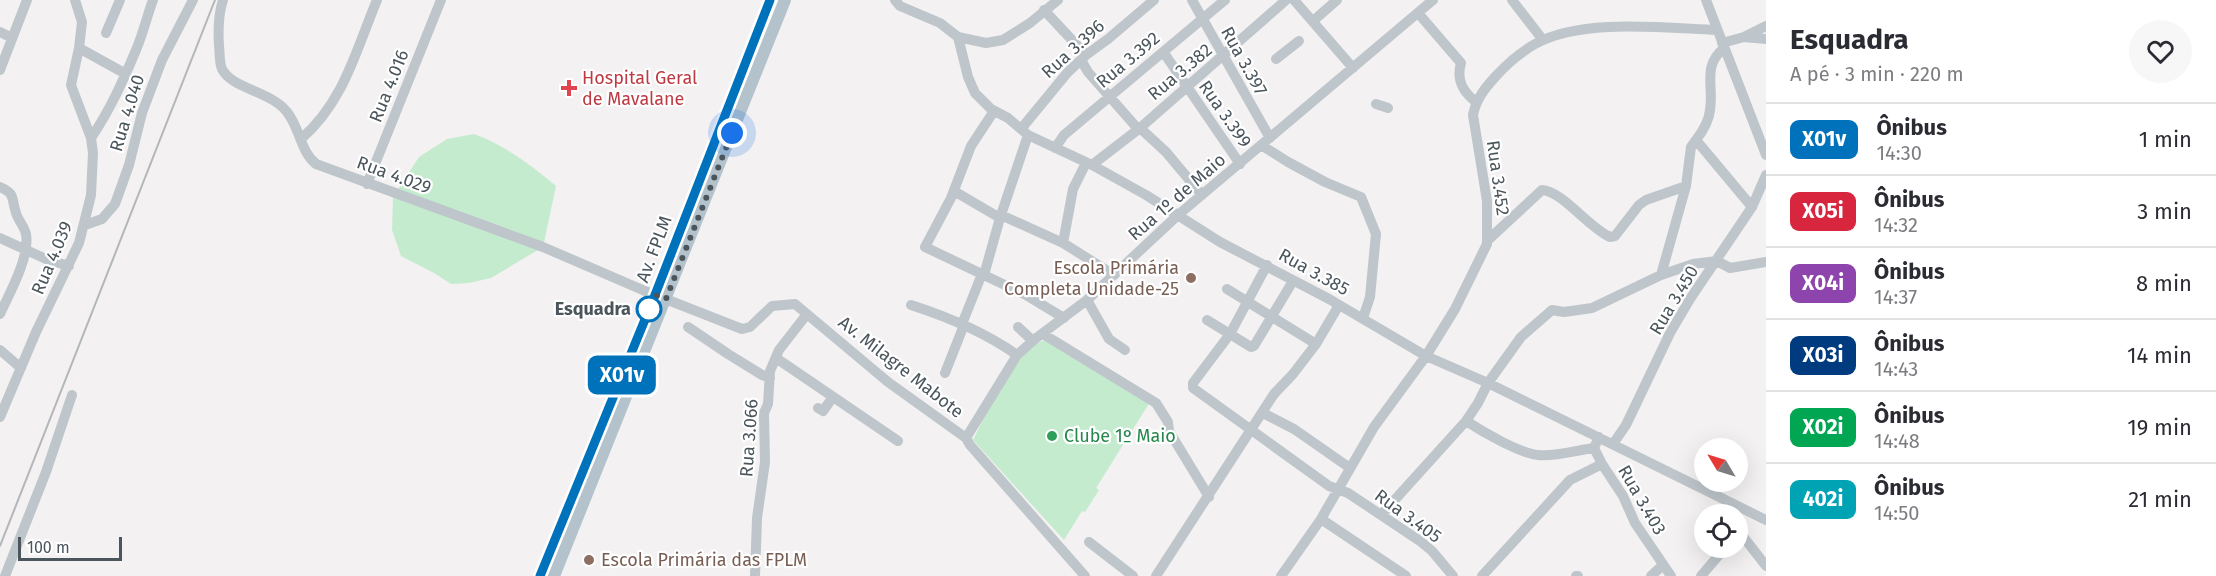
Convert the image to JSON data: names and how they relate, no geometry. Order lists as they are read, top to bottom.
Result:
{
  "streets": {
    "main road": ["Av. FPLM"],
    "street": [
      "Rua 3.396",
      "Rua 3.392",
      "Rua 3.397",
      "Rua 3.382",
      "Rua 4.016",
      "Rua 4.040",
      "Rua 3.399",
      "Rua 4.029",
      "Rua 3.452",
      "Rua 1º de Maio",
      "Rua 4.039",
      "Rua 3.385",
      "Rua 3.450",
      "Av. Milagre Mabote",
      "Rua 3.066",
      "Rua 3.403",
      "Rua 3.405"
    ]
  },
  "crossings": [
    ["Rua 3.396", "Rua 3.385"],
    ["Rua 3.392", "Rua 3.397"],
    ["Rua 3.392", "Rua 3.399"],
    ["Rua 3.392", "Rua 3.385"],
    ["Rua 3.397", "Rua 3.382"],
    ["Rua 3.397", "Rua 1º de Maio"],
    ["Rua 3.382", "Rua 3.399"],
    ["Rua 3.382", "Rua 3.385"],
    ["Rua 4.016", "Rua 4.029"],
    ["Rua 4.040", "Rua 4.039"],
    ["Rua 3.399", "Rua 1º de Maio"],
    ["Rua 4.029", "Av. FPLM"],
    ["Rua 4.029", "Av. Milagre Mabote"],
    ["Rua 3.452", "Rua 3.385"],
    ["Rua 3.452", "Rua 3.405"],
    ["Rua 1º de Maio", "Rua 3.385"],
    ["Rua 1º de Maio", "Av. Milagre Mabote"],
    ["Av. FPLM", "Av. Milagre Mabote"],
    ["Rua 3.385", "Rua 3.450"],
    ["Av. Milagre Mabote", "Rua 3.066"]
  ],
  "places": {
    "health": ["Hospital Geral de Mavalane"],
    "other": [
      "Escola Primária Completa Unidade-25",
      "Esquadra",
      "Clube 1º Maio",
      "Escola Primária das FPLM"
    ]
  },
  "lines": ["bus line X01v"],
  "scale_bar": "100 m",
  "north": "top left",
  "page": {
    "on_map": "X01v",
    "heading": ["Esquadra", "A pé · 3 min · 220 m"],
    "list": [
      {
        "mark": "X01v",
        "name": "Ônibus",
        "note": "14:30",
        "value": "1 min"
      },
      {
        "mark": "X05i",
        "name": "Ônibus",
        "note": "14:32",
        "value": "3 min"
      },
      {
        "mark": "X04i",
        "name": "Ônibus",
        "note": "14:37",
        "value": "8 min"
      },
      {
        "mark": "X03i",
        "name": "Ônibus",
        "note": "14:43",
        "value": "14 min"
      },
      {
        "mark": "X02i",
        "name": "Ônibus",
        "note": "14:48",
        "value": "19 min"
      },
      {
        "mark": "402i",
        "name": "Ônibus",
        "note": "14:50",
        "value": "21 min"
      }
    ],
    "scale": "100 m"
  }
}
